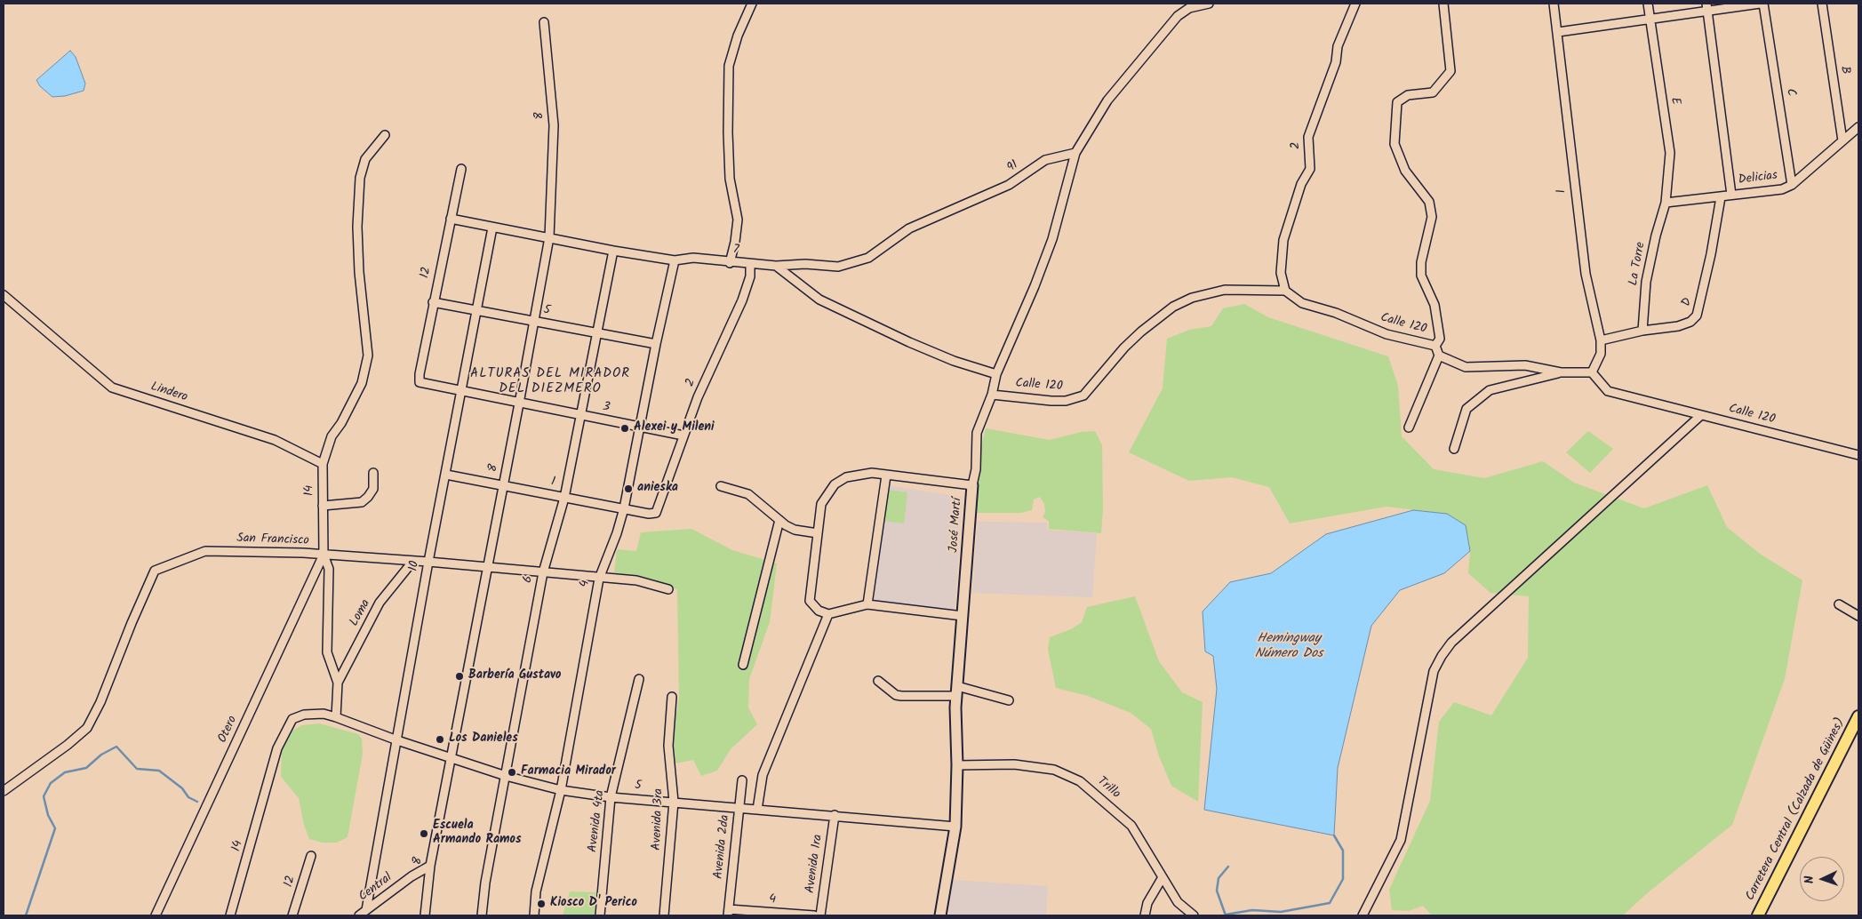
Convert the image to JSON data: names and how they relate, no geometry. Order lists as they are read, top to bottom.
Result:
{
  "streets": {
    "main road": ["Carretera Central (Calzada de Güines)"],
    "street": [
      "B",
      "C",
      "E",
      "8",
      "2",
      "91",
      "Delicias",
      "1",
      "7",
      "La Torre",
      "12",
      "D",
      "5",
      "Calle 120",
      "Lindero",
      "3",
      "14",
      "José Martí",
      "San Francisco",
      "10",
      "6",
      "4",
      "Loma",
      "Otero",
      "Trillo",
      "Avenida 3ra",
      "Avenida 4ta",
      "Avenida 2da",
      "Avenida 1ra",
      "Central"
    ]
  },
  "crossings": [
    ["B", "Delicias"],
    ["C", "Delicias"],
    ["E", "Delicias"],
    ["E", "La Torre"],
    ["8", "1"],
    ["8", "7"],
    ["8", "5"],
    ["8", "3"],
    ["8", "San Francisco"],
    ["8", "Central"],
    ["2", "1"],
    ["2", "7"],
    ["2", "Calle 120"],
    ["2", "3"],
    ["91", "7"],
    ["91", "José Martí"],
    ["Delicias", "La Torre"],
    ["Delicias", "D"],
    ["1", "D"],
    ["1", "Calle 120"],
    ["1", "10"],
    ["1", "6"],
    ["1", "4"],
    ["7", "12"],
    ["7", "10"],
    ["7", "6"],
    ["7", "4"],
    ["La Torre", "D"],
    ["12", "5"],
    ["12", "3"],
    ["5", "14"],
    ["5", "José Martí"],
    ["5", "10"],
    ["5", "6"],
    ["5", "4"],
    ["5", "Avenida 3ra"],
    ["5", "Avenida 4ta"],
    ["5", "Avenida 2da"],
    ["5", "Avenida 1ra"],
    ["Calle 120", "José Martí"],
    ["Lindero", "14"],
    ["3", "10"],
    ["3", "6"],
    ["3", "4"],
    ["14", "San Francisco"],
    ["14", "Loma"],
    ["14", "Otero"],
    ["José Martí", "Trillo"],
    ["San Francisco", "10"],
    ["San Francisco", "6"],
    ["San Francisco", "4"],
    ["San Francisco", "Loma"],
    ["San Francisco", "Otero"],
    ["10", "Central"],
    ["4", "Avenida 2da"]
  ],
  "districts": ["ALTURAS DEL MIRADOR DEL DIEZMERO"],
  "water": ["Hemingway Número Dos"],
  "places": [
    "Alexei y Mileni",
    "anieska",
    "Barbería Gustavo",
    "Los Danieles",
    "Farmacia Mirador",
    "Escuela Armando Ramos",
    "Kiosco D' Perico"
  ],
  "north": "left"
}
